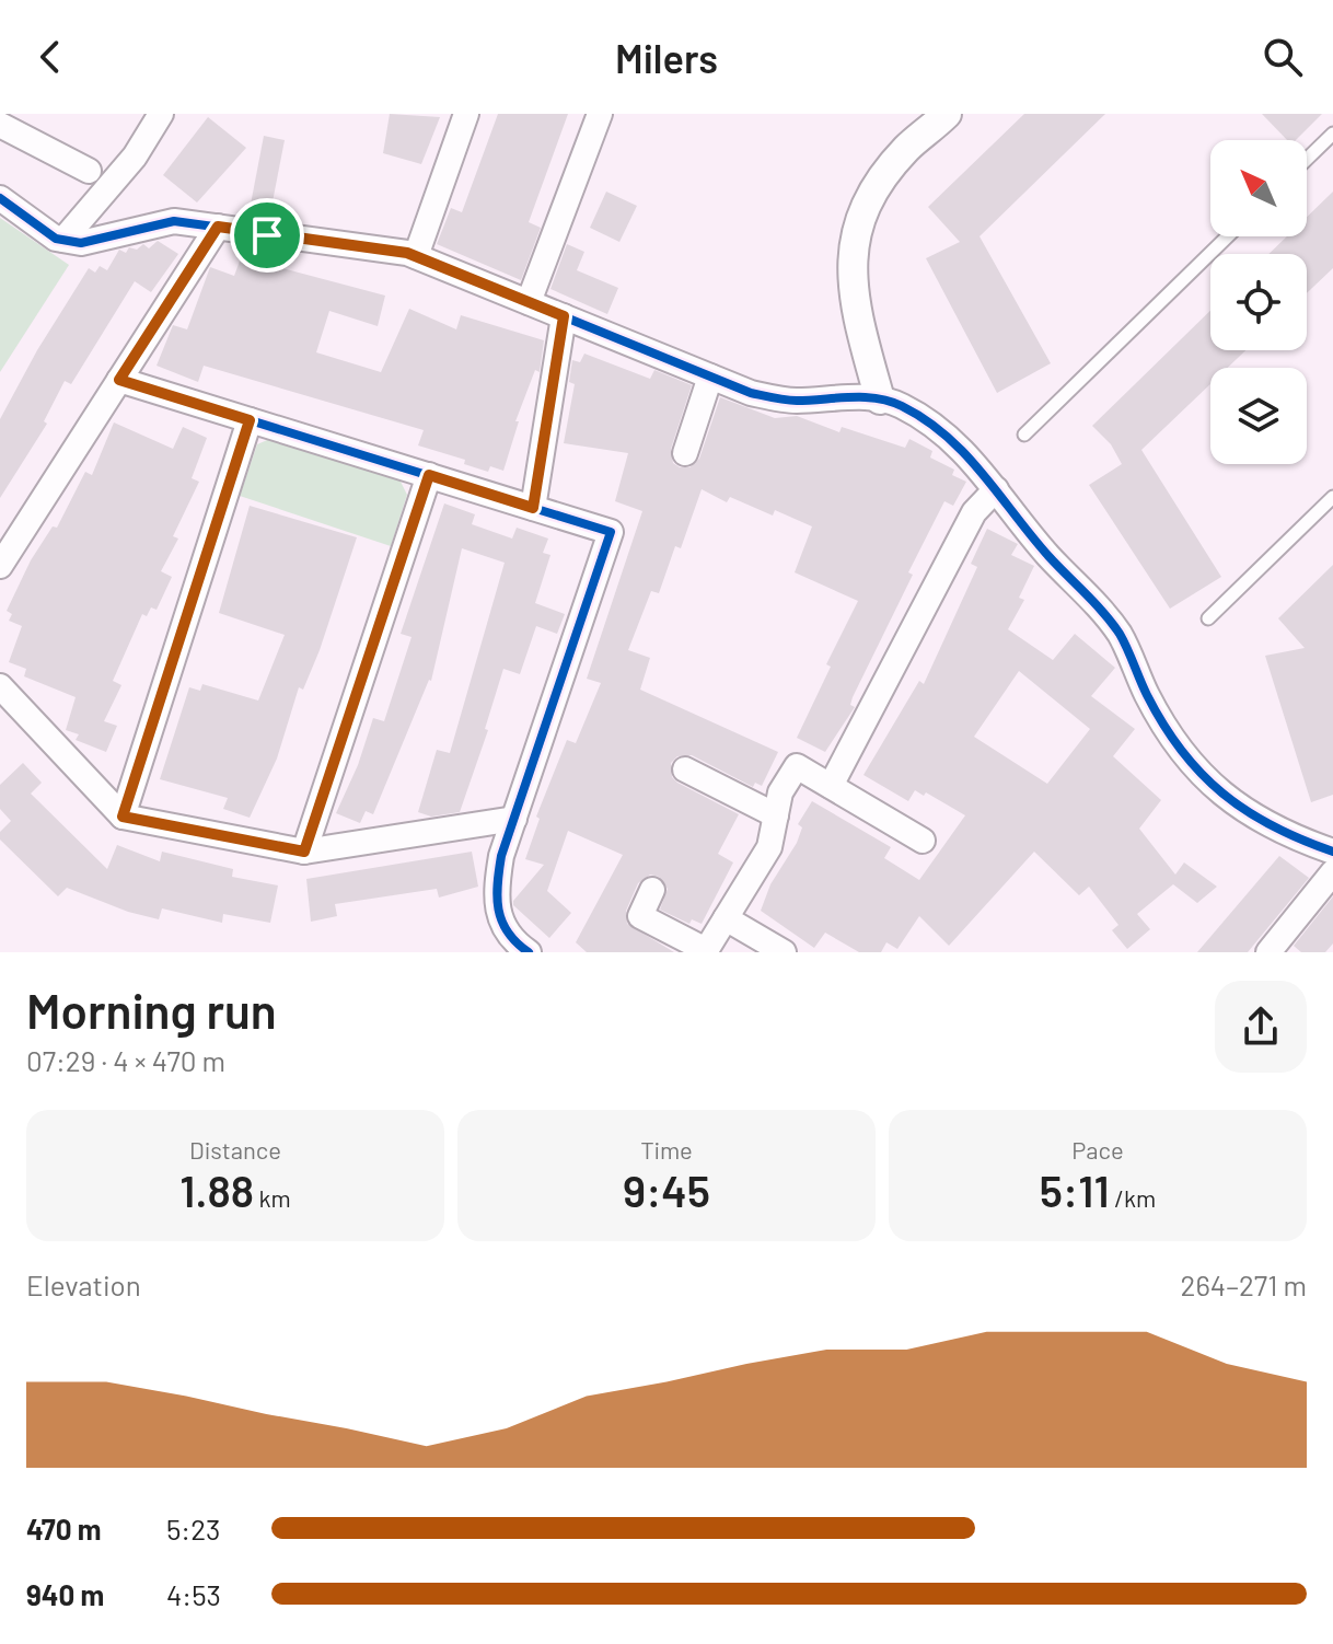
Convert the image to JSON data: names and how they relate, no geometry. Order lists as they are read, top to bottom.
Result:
{
  "north": "top left",
  "page": {
    "header": "Milers",
    "heading": ["Morning run", "07:29 · 4 × 470 m"],
    "stats": [
      ["Distance", "1.88 km"],
      ["Time", "9:45"],
      ["Pace", "5:11 /km"]
    ],
    "chart": ["Elevation", "264–271 m"],
    "list": [
      {
        "name": "470 m",
        "note": "5:23"
      },
      {
        "name": "940 m",
        "note": "4:53"
      }
    ]
  }
}
